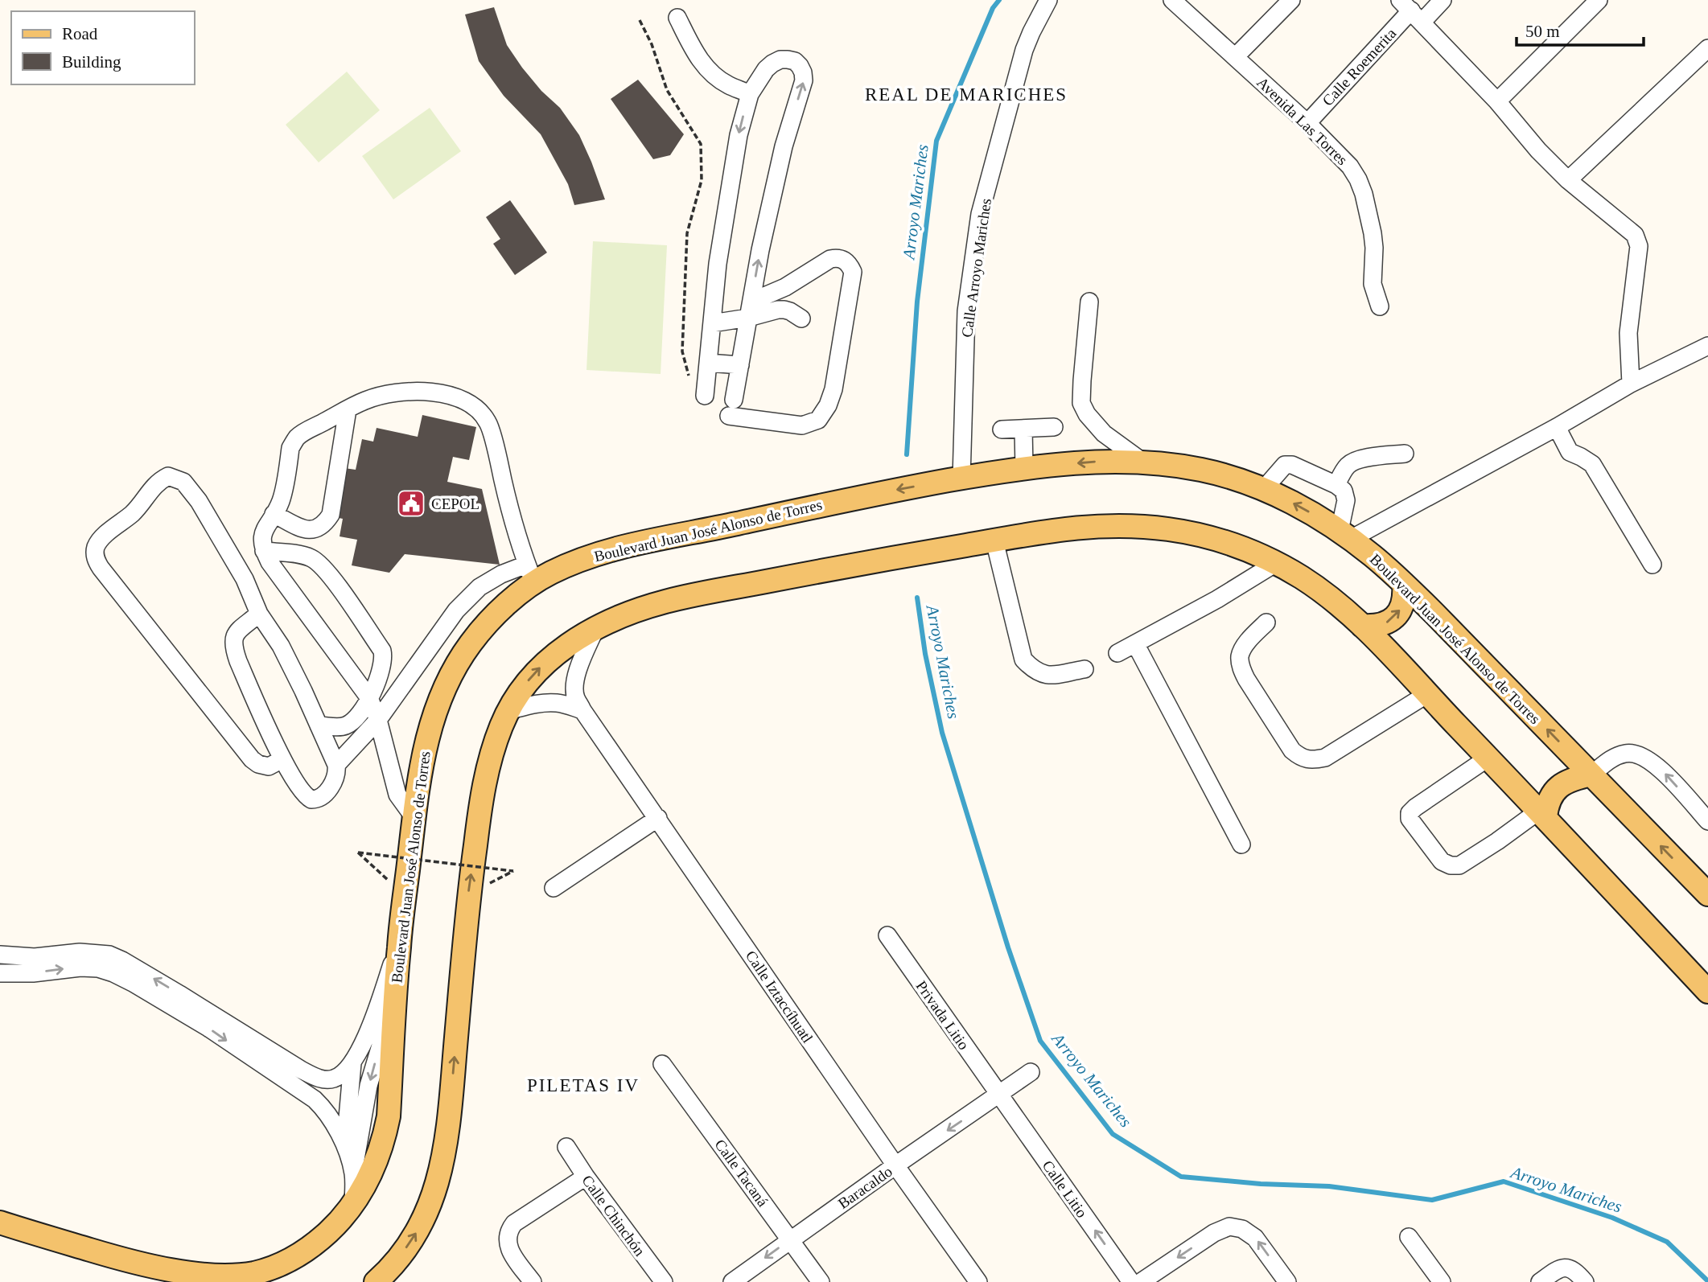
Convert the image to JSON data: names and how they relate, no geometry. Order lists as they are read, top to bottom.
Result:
{
  "streets": {
    "main road": ["Boulevard Juan José Alonso de Torres"],
    "street": [
      "Calle Roemerita",
      "Avenida Las Torres",
      "Calle Arroyo Mariches",
      "Calle Iztaccíhuatl",
      "Privada Litio",
      "Calle Tacaná",
      "Baracaldo",
      "Calle Litio",
      "Calle Chinchón"
    ]
  },
  "crossings": [
    ["Calle Roemerita", "Avenida Las Torres"],
    ["Calle Arroyo Mariches", "Boulevard Juan José Alonso de Torres"],
    ["Calle Iztaccíhuatl", "Baracaldo"],
    ["Privada Litio", "Baracaldo"],
    ["Privada Litio", "Calle Litio"],
    ["Calle Tacaná", "Baracaldo"],
    ["Baracaldo", "Calle Litio"]
  ],
  "one_way": ["Boulevard Juan José Alonso de Torres", "Baracaldo", "Calle Litio"],
  "districts": ["REAL DE MARICHES", "PILETAS IV"],
  "water": ["Arroyo Mariches"],
  "places": {
    "public building": ["CEPOL"]
  },
  "legend": ["Road", "Building"],
  "scale_bar": "50 m"
}
